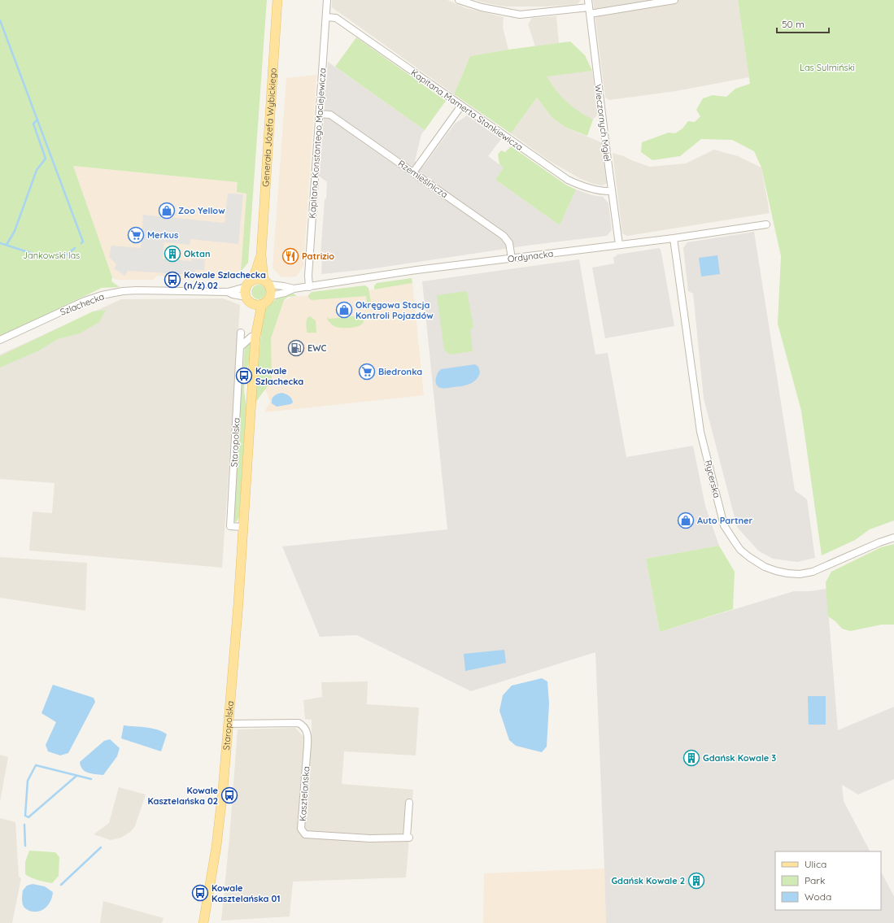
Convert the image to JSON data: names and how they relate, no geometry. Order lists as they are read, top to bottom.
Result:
{
  "streets": {
    "main road": ["Generała Józefa Wybickiego", "Staropolska"],
    "street": [
      "Kapitana Mamerta Stankiewicza",
      "Wieczornych Mgieł",
      "Kapitana Konstantego Maciejewicza",
      "Rzemieślnicza",
      "Ordynacka",
      "Szlachecka",
      "Rycerska",
      "Kasztelańska"
    ]
  },
  "crossings": [
    ["Kapitana Mamerta Stankiewicza", "Wieczornych Mgieł"],
    ["Kapitana Mamerta Stankiewicza", "Kapitana Konstantego Maciejewicza"],
    ["Wieczornych Mgieł", "Ordynacka"],
    ["Generała Józefa Wybickiego", "Ordynacka"],
    ["Generała Józefa Wybickiego", "Szlachecka"],
    ["Generała Józefa Wybickiego", "Staropolska"],
    ["Kapitana Konstantego Maciejewicza", "Rzemieślnicza"],
    ["Kapitana Konstantego Maciejewicza", "Ordynacka"],
    ["Rzemieślnicza", "Ordynacka"],
    ["Ordynacka", "Szlachecka"],
    ["Ordynacka", "Staropolska"],
    ["Ordynacka", "Rycerska"],
    ["Szlachecka", "Staropolska"],
    ["Staropolska", "Kasztelańska"]
  ],
  "parks": ["Las Sulmiński", "Jankowski las"],
  "places": {
    "shop": ["Zoo Yellow", "Okręgowa Stacja Kontroli Pojazdów", "Auto Partner"],
    "supermarket": ["Merkus", "Biedronka"],
    "building": ["Oktan", "Gdańsk Kowale 3", "Gdańsk Kowale 2"],
    "restaurant": ["Patrizio"],
    "bus stop": [
      "Kowale Szlachecka (n/ż) 02",
      "Kowale Szlachecka",
      "Kowale Kasztelańska 02",
      "Kowale Kasztelańska 01"
    ],
    "fuel station": ["EWC"]
  },
  "legend": ["Ulica", "Park", "Woda"],
  "scale_bar": "50 m"
}
